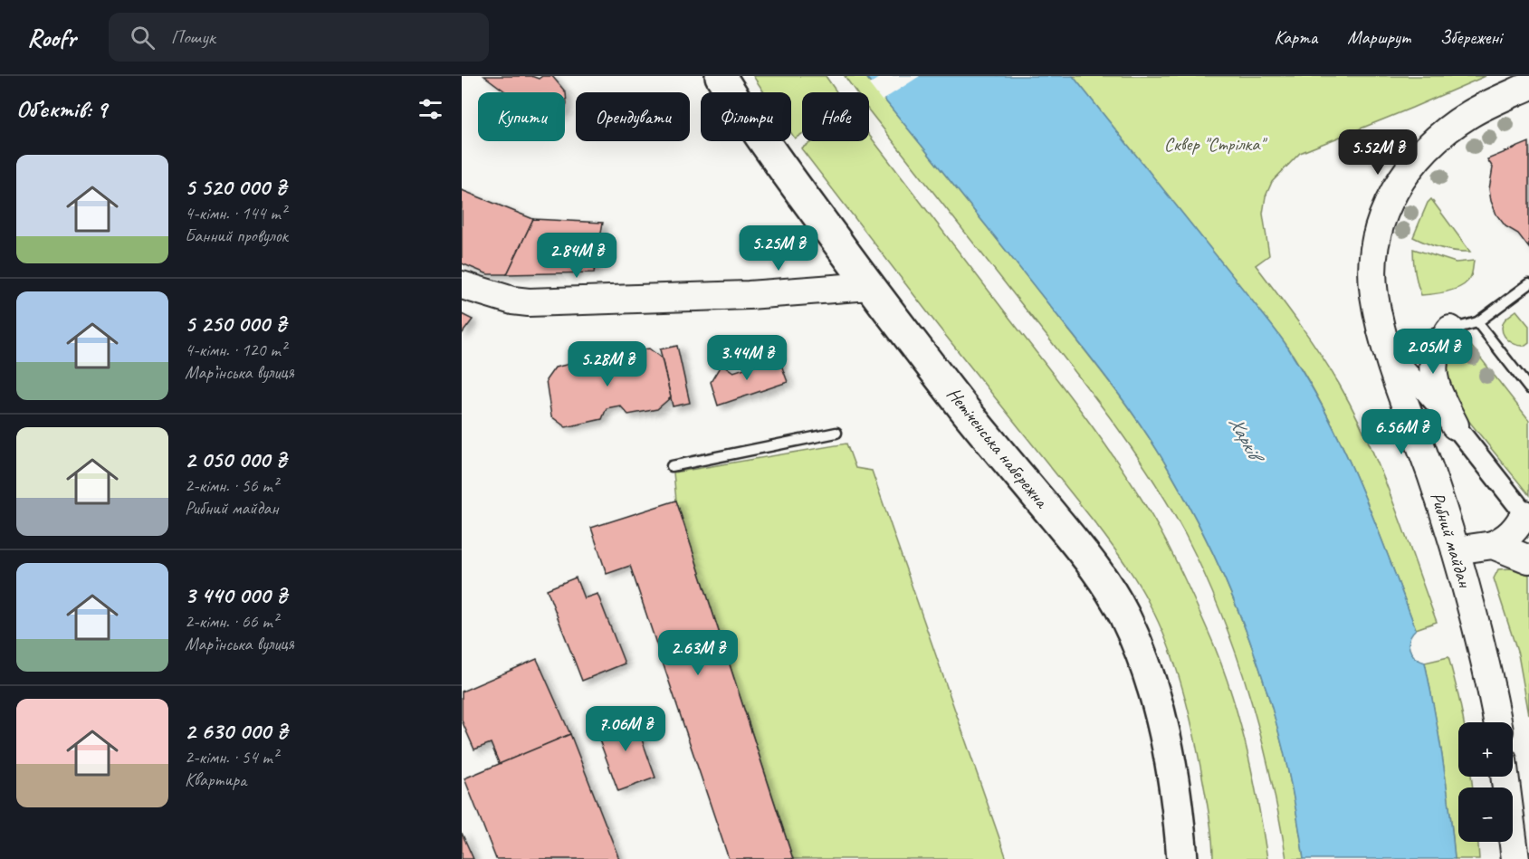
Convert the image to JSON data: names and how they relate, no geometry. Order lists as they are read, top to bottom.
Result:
{
  "streets": {
    "main road": ["Нетіченська набережна"],
    "street": ["Рибний майдан"]
  },
  "water": ["Харків"],
  "parks": ["Сквер \"Стрілка\""],
  "page": {
    "header": "Roofr",
    "search": "Пошук",
    "nav": ["Карта", "Маршрут", "Збережені"],
    "heading": "Об’єктів: 9",
    "chip": [
      "Купити",
      "Орендувати",
      "Фільтри",
      "Нове"
    ],
    "price": [
      "5.52M ₴",
      "5.25M ₴",
      "2.84M ₴",
      "2.05M ₴",
      "3.44M ₴",
      "5.28M ₴",
      "6.56M ₴",
      "2.63M ₴",
      "7.06M ₴"
    ],
    "list": [
      {
        "name": "5 520 000 ₴",
        "note": "4-кімн. · 144 m² · Банний провулок"
      },
      {
        "name": "5 250 000 ₴",
        "note": "4-кімн. · 120 m² · Мар’їнська вулиця"
      },
      {
        "name": "2 050 000 ₴",
        "note": "2-кімн. · 56 m² · Рибний майдан"
      },
      {
        "name": "3 440 000 ₴",
        "note": "2-кімн. · 66 m² · Мар’їнська вулиця"
      },
      {
        "name": "2 630 000 ₴",
        "note": "2-кімн. · 54 m² · Квартира"
      }
    ],
    "map_buttons": ["+", "−"]
  }
}
